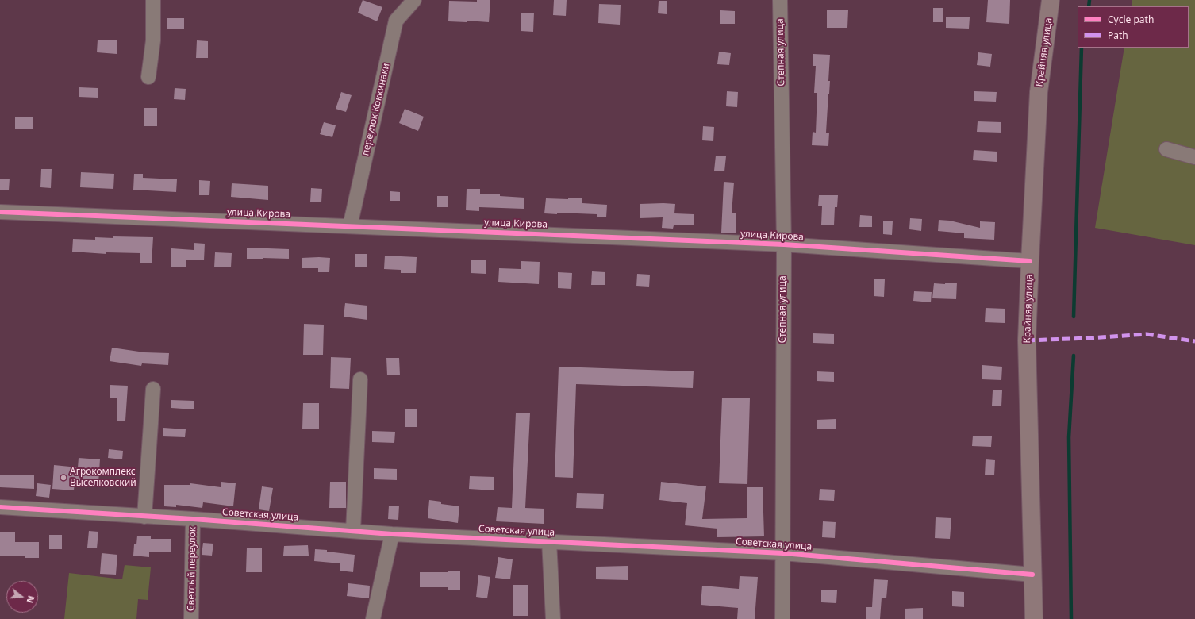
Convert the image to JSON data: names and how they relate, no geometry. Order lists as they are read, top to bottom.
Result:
{
  "streets": {
    "main road": ["Крайняя улица"],
    "street": [
      "Степная улица",
      "переулок Коккинаки",
      "улица Кирова",
      "Советская улица",
      "Светлый переулок"
    ]
  },
  "crossings": [
    ["Степная улица", "улица Кирова"],
    ["Степная улица", "Советская улица"],
    ["Крайняя улица", "улица Кирова"],
    ["Крайняя улица", "Советская улица"],
    ["переулок Коккинаки", "улица Кирова"],
    ["Советская улица", "Светлый переулок"]
  ],
  "places": ["Агрокомплекс Выселковский"],
  "legend": ["Cycle path", "Path"],
  "north": "right"
}
